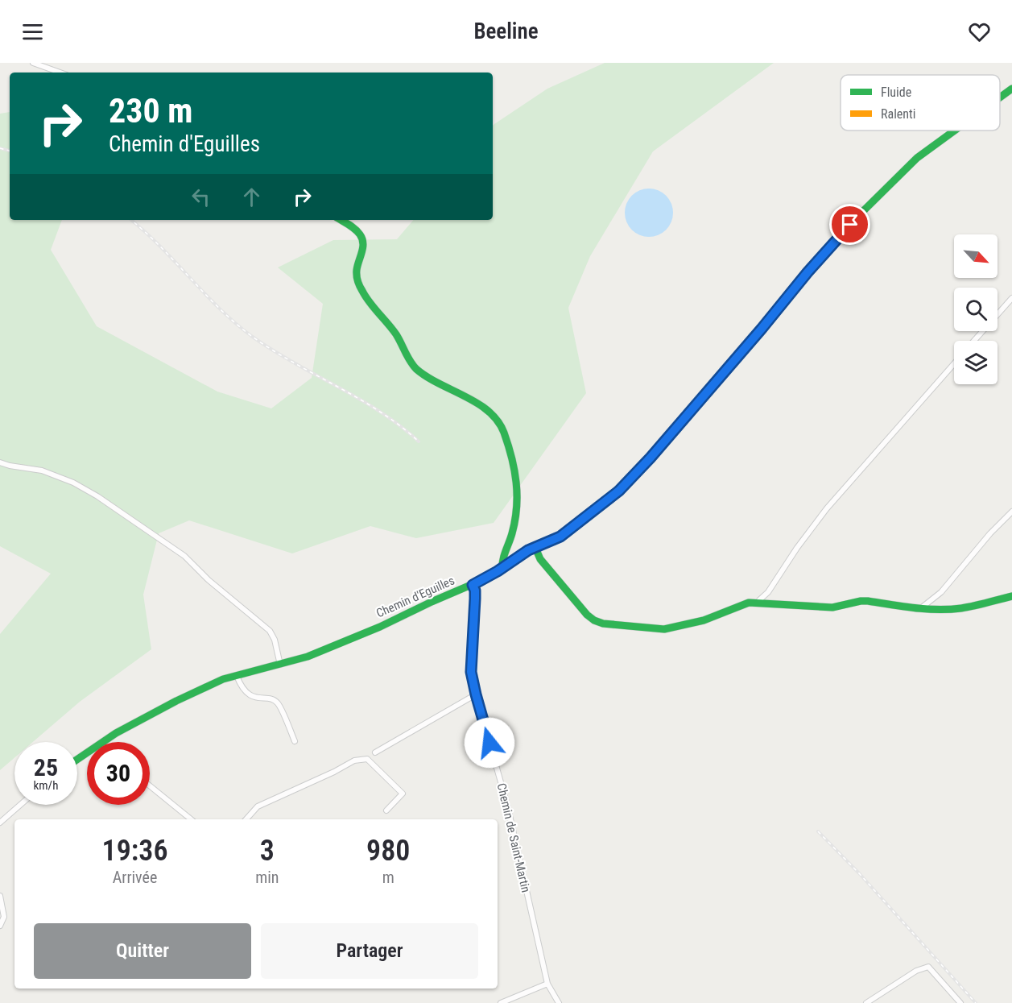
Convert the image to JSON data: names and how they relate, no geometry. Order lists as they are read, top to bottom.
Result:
{
  "streets": {
    "street": ["Chemin d'Eguilles", "Chemin de Saint-Martin"]
  },
  "crossings": [
    ["Chemin d'Eguilles", "Chemin de Saint-Martin"]
  ],
  "legend": ["Fluide", "Ralenti"],
  "north": "bottom right",
  "page": {
    "header": "Beeline",
    "turn": ["230 m", "Chemin d'Eguilles"],
    "speed": "25 km/h",
    "limit": "30",
    "eta": [
      "19:36",
      "Arrivée",
      "3",
      "min",
      "980",
      "m"
    ],
    "buttons": ["Quitter", "Partager"]
  }
}
